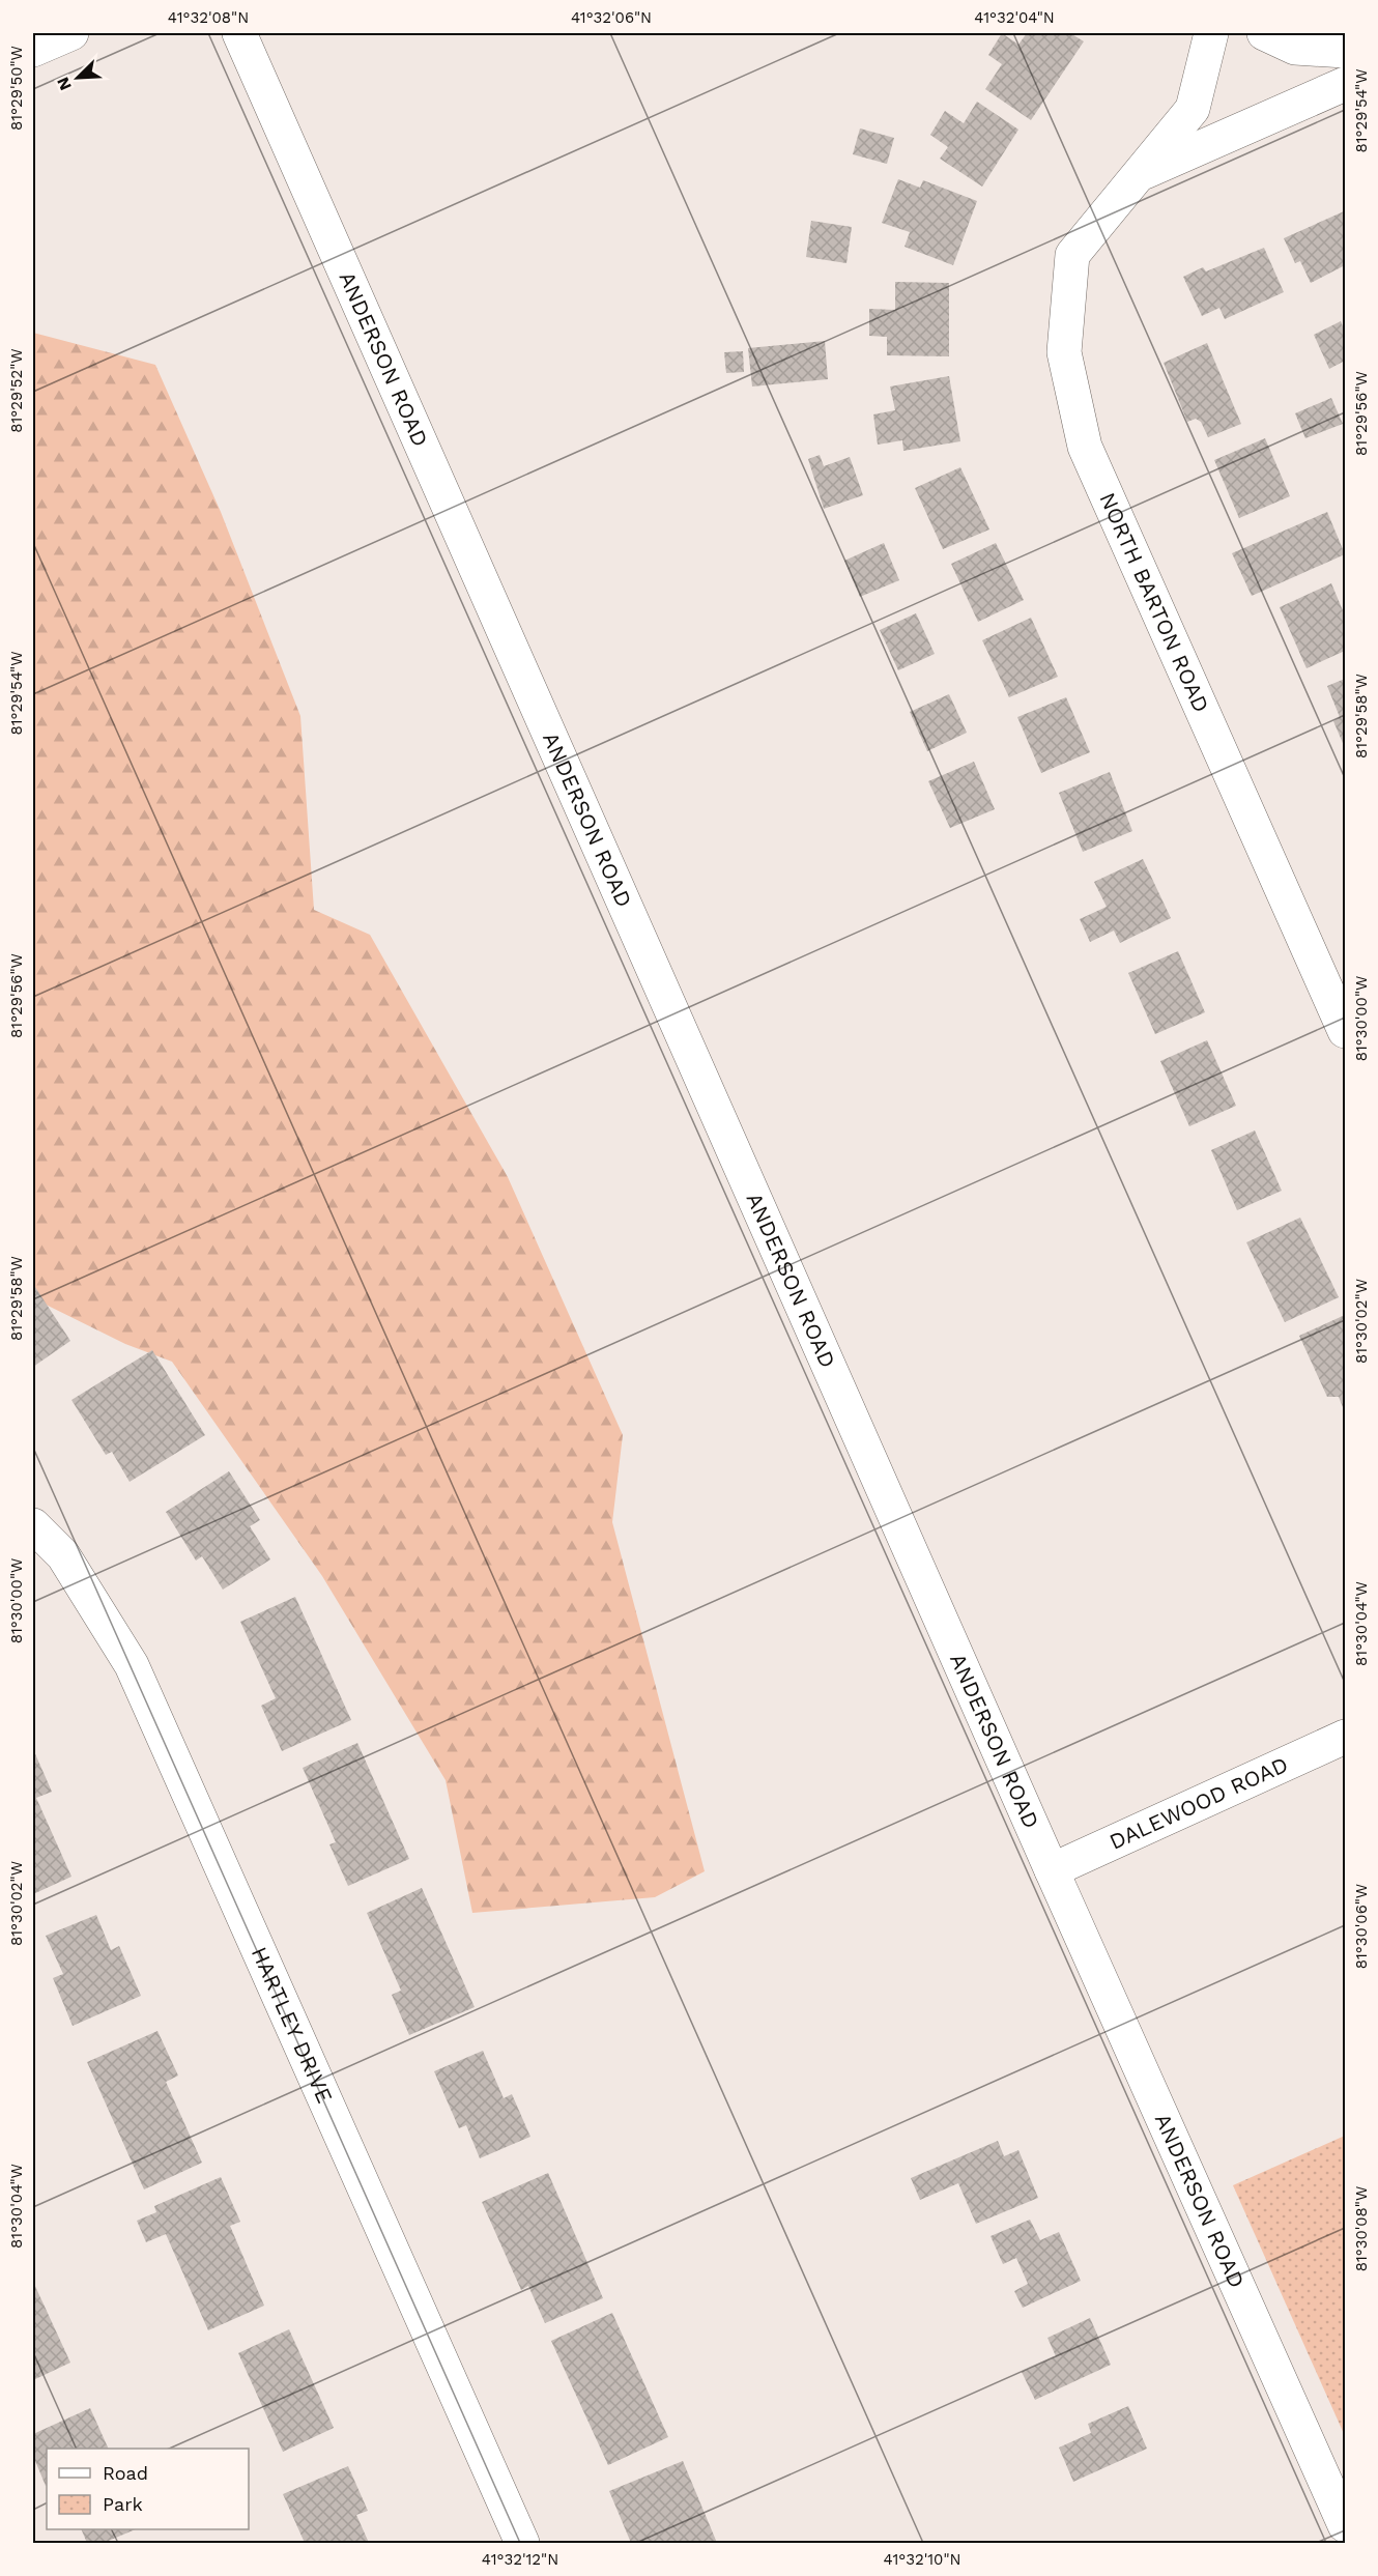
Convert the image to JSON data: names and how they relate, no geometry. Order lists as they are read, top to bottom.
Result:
{
  "streets": {
    "street": [
      "ANDERSON ROAD",
      "NORTH BARTON ROAD",
      "DALEWOOD ROAD",
      "HARTLEY DRIVE"
    ]
  },
  "crossings": [
    ["ANDERSON ROAD", "DALEWOOD ROAD"]
  ],
  "legend": ["Road", "Park"],
  "north": "bottom left",
  "coordinates": [
    "41°32'08\"N",
    "41°32'06\"N",
    "41°32'04\"N",
    "81°29'50\"W",
    "81°29'54\"W",
    "81°29'52\"W",
    "81°29'56\"W",
    "81°29'58\"W",
    "81°30'00\"W",
    "81°30'02\"W",
    "81°30'04\"W",
    "81°30'06\"W",
    "81°30'08\"W",
    "41°32'12\"N",
    "41°32'10\"N"
  ]
}
